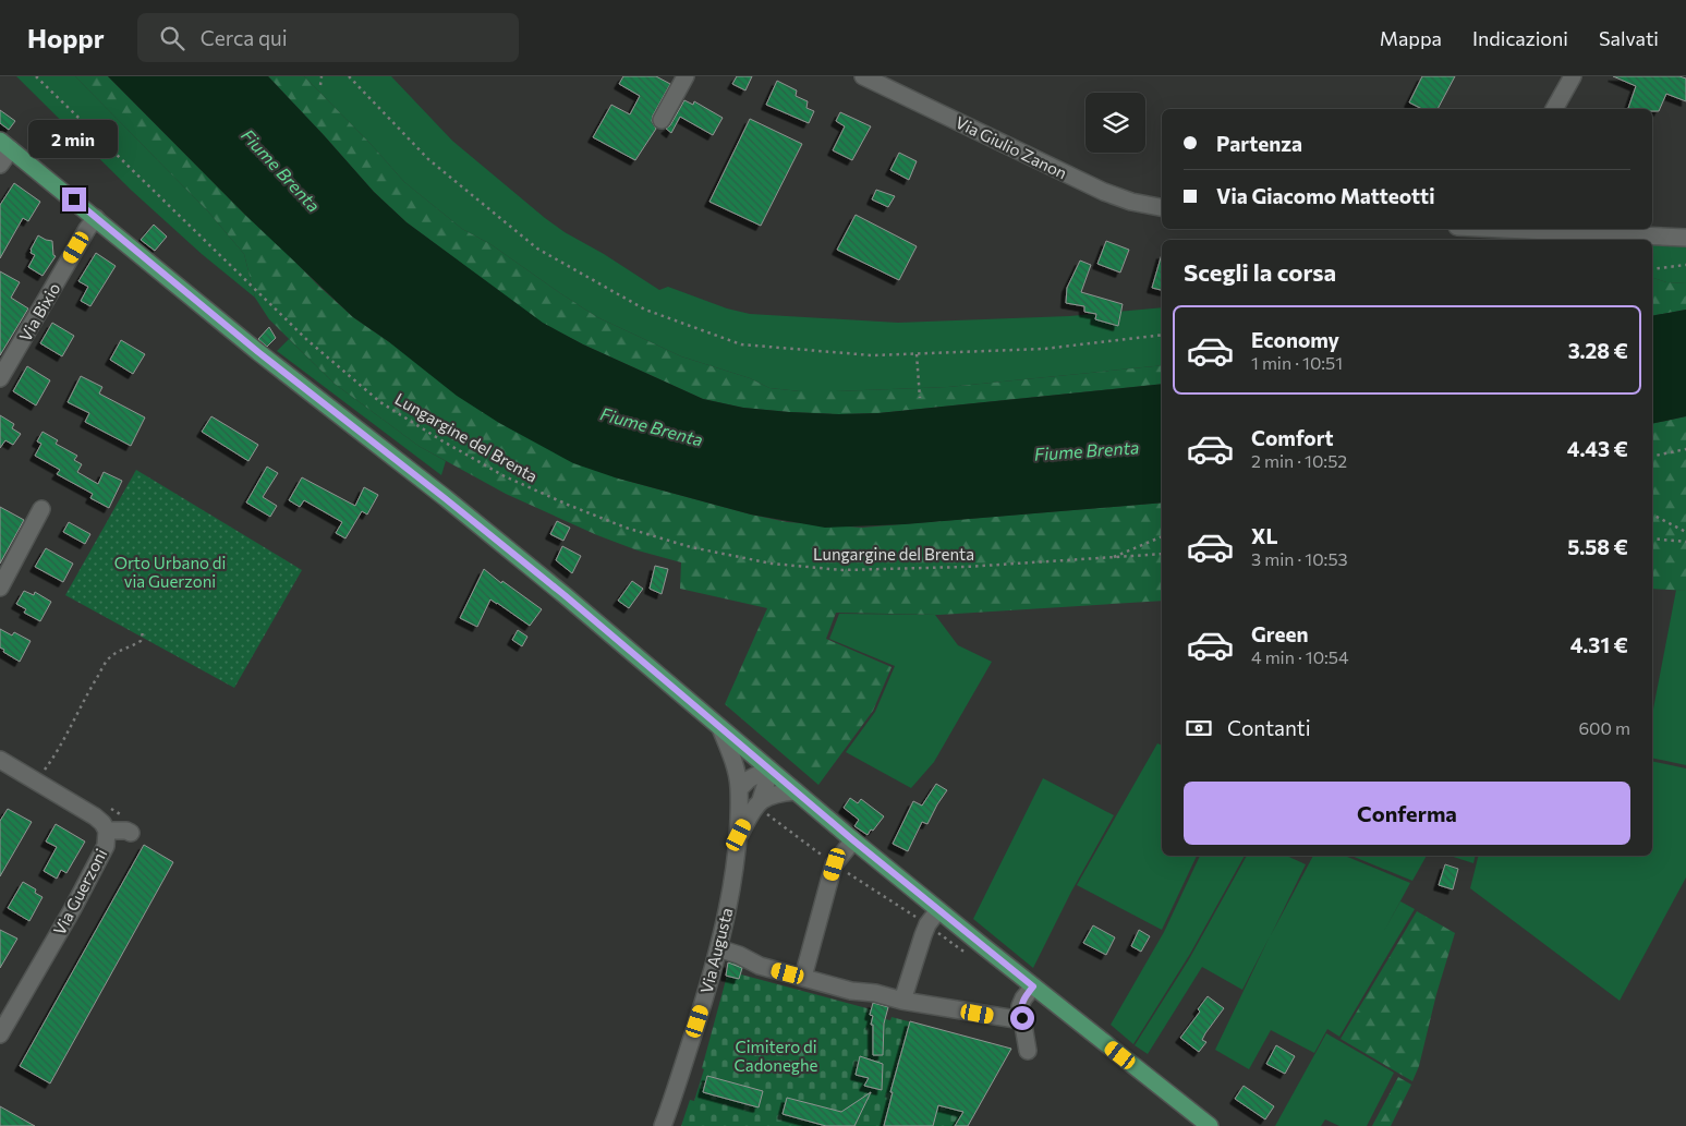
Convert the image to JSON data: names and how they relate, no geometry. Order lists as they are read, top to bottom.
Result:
{
  "streets": {
    "street": [
      "Via Giulio Zanon",
      "Via Bixio",
      "Via Guerzoni",
      "Via Augusta"
    ],
    "path": ["Lungargine del Brenta"]
  },
  "water": ["Fiume Brenta"],
  "parks": ["Orto Urbano di via Guerzoni", "Cimitero di Cadoneghe"],
  "page": {
    "header": "Hoppr",
    "search": "Cerca qui",
    "nav": ["Mappa", "Indicazioni", "Salvati"],
    "banner": ["Partenza", "Via Giacomo Matteotti"],
    "bubble": "2 min",
    "heading": "Scegli la corsa",
    "list": [
      {
        "name": "Economy",
        "note": "1 min · 10:51",
        "value": "3.28 €"
      },
      {
        "name": "Comfort",
        "note": "2 min · 10:52",
        "value": "4.43 €"
      },
      {
        "name": "XL",
        "note": "3 min · 10:53",
        "value": "5.58 €"
      },
      {
        "name": "Green",
        "note": "4 min · 10:54",
        "value": "4.31 €"
      }
    ],
    "pay": ["Contanti", "600 m"],
    "buttons": "Conferma"
  }
}
